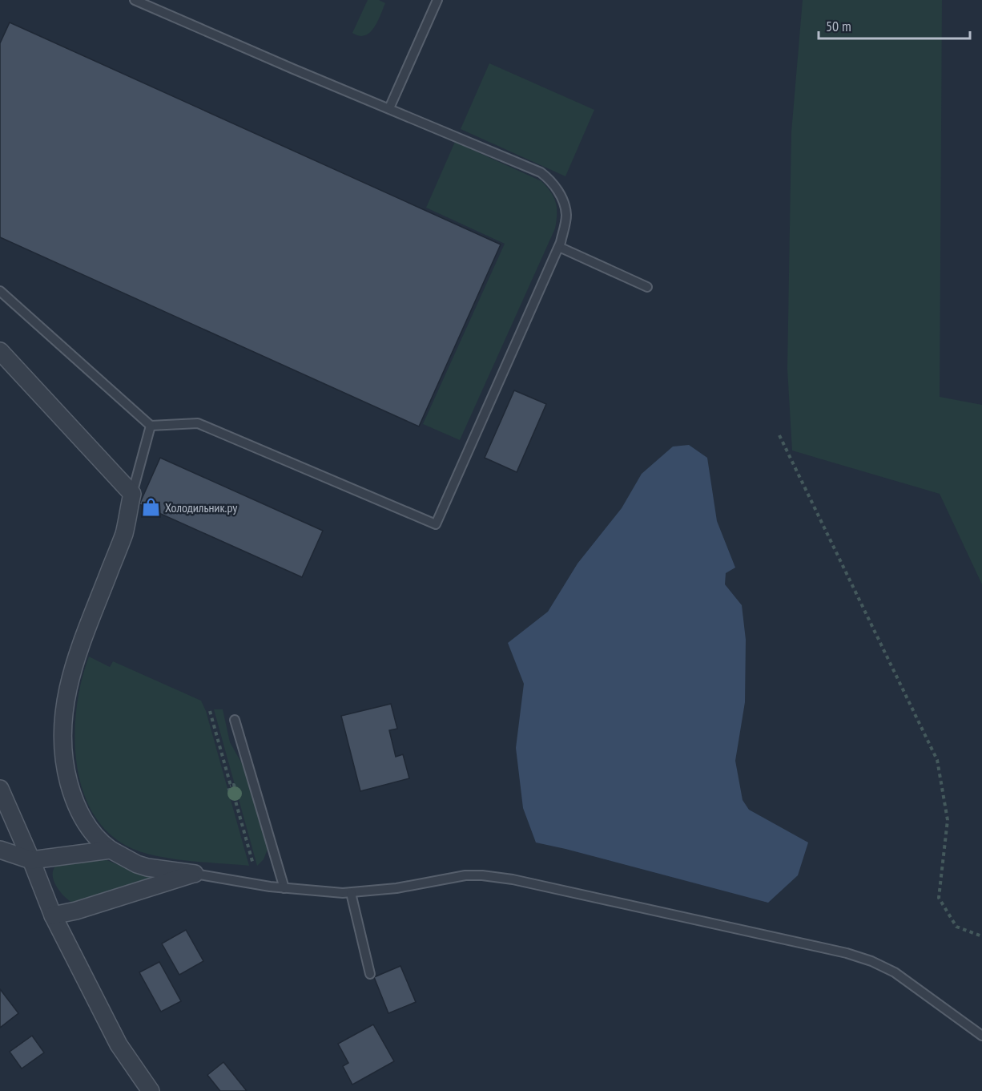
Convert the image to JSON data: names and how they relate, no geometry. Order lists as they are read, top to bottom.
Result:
{
  "places": {
    "shop": ["Холодильник.ру"]
  },
  "scale_bar": "50 m"
}
